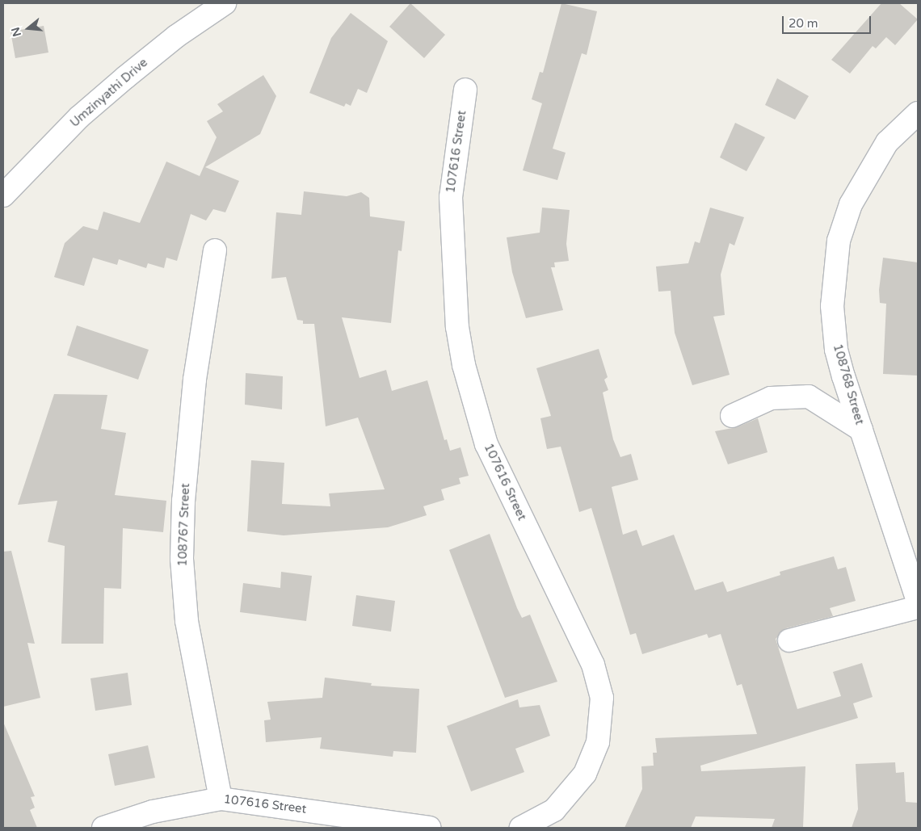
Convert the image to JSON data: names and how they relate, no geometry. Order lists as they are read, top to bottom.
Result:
{
  "streets": {
    "street": [
      "Umzinyathi Drive",
      "107616 Street",
      "108768 Street",
      "108767 Street"
    ]
  },
  "crossings": [
    ["107616 Street", "108767 Street"]
  ],
  "scale_bar": "20 m",
  "north": "left"
}
